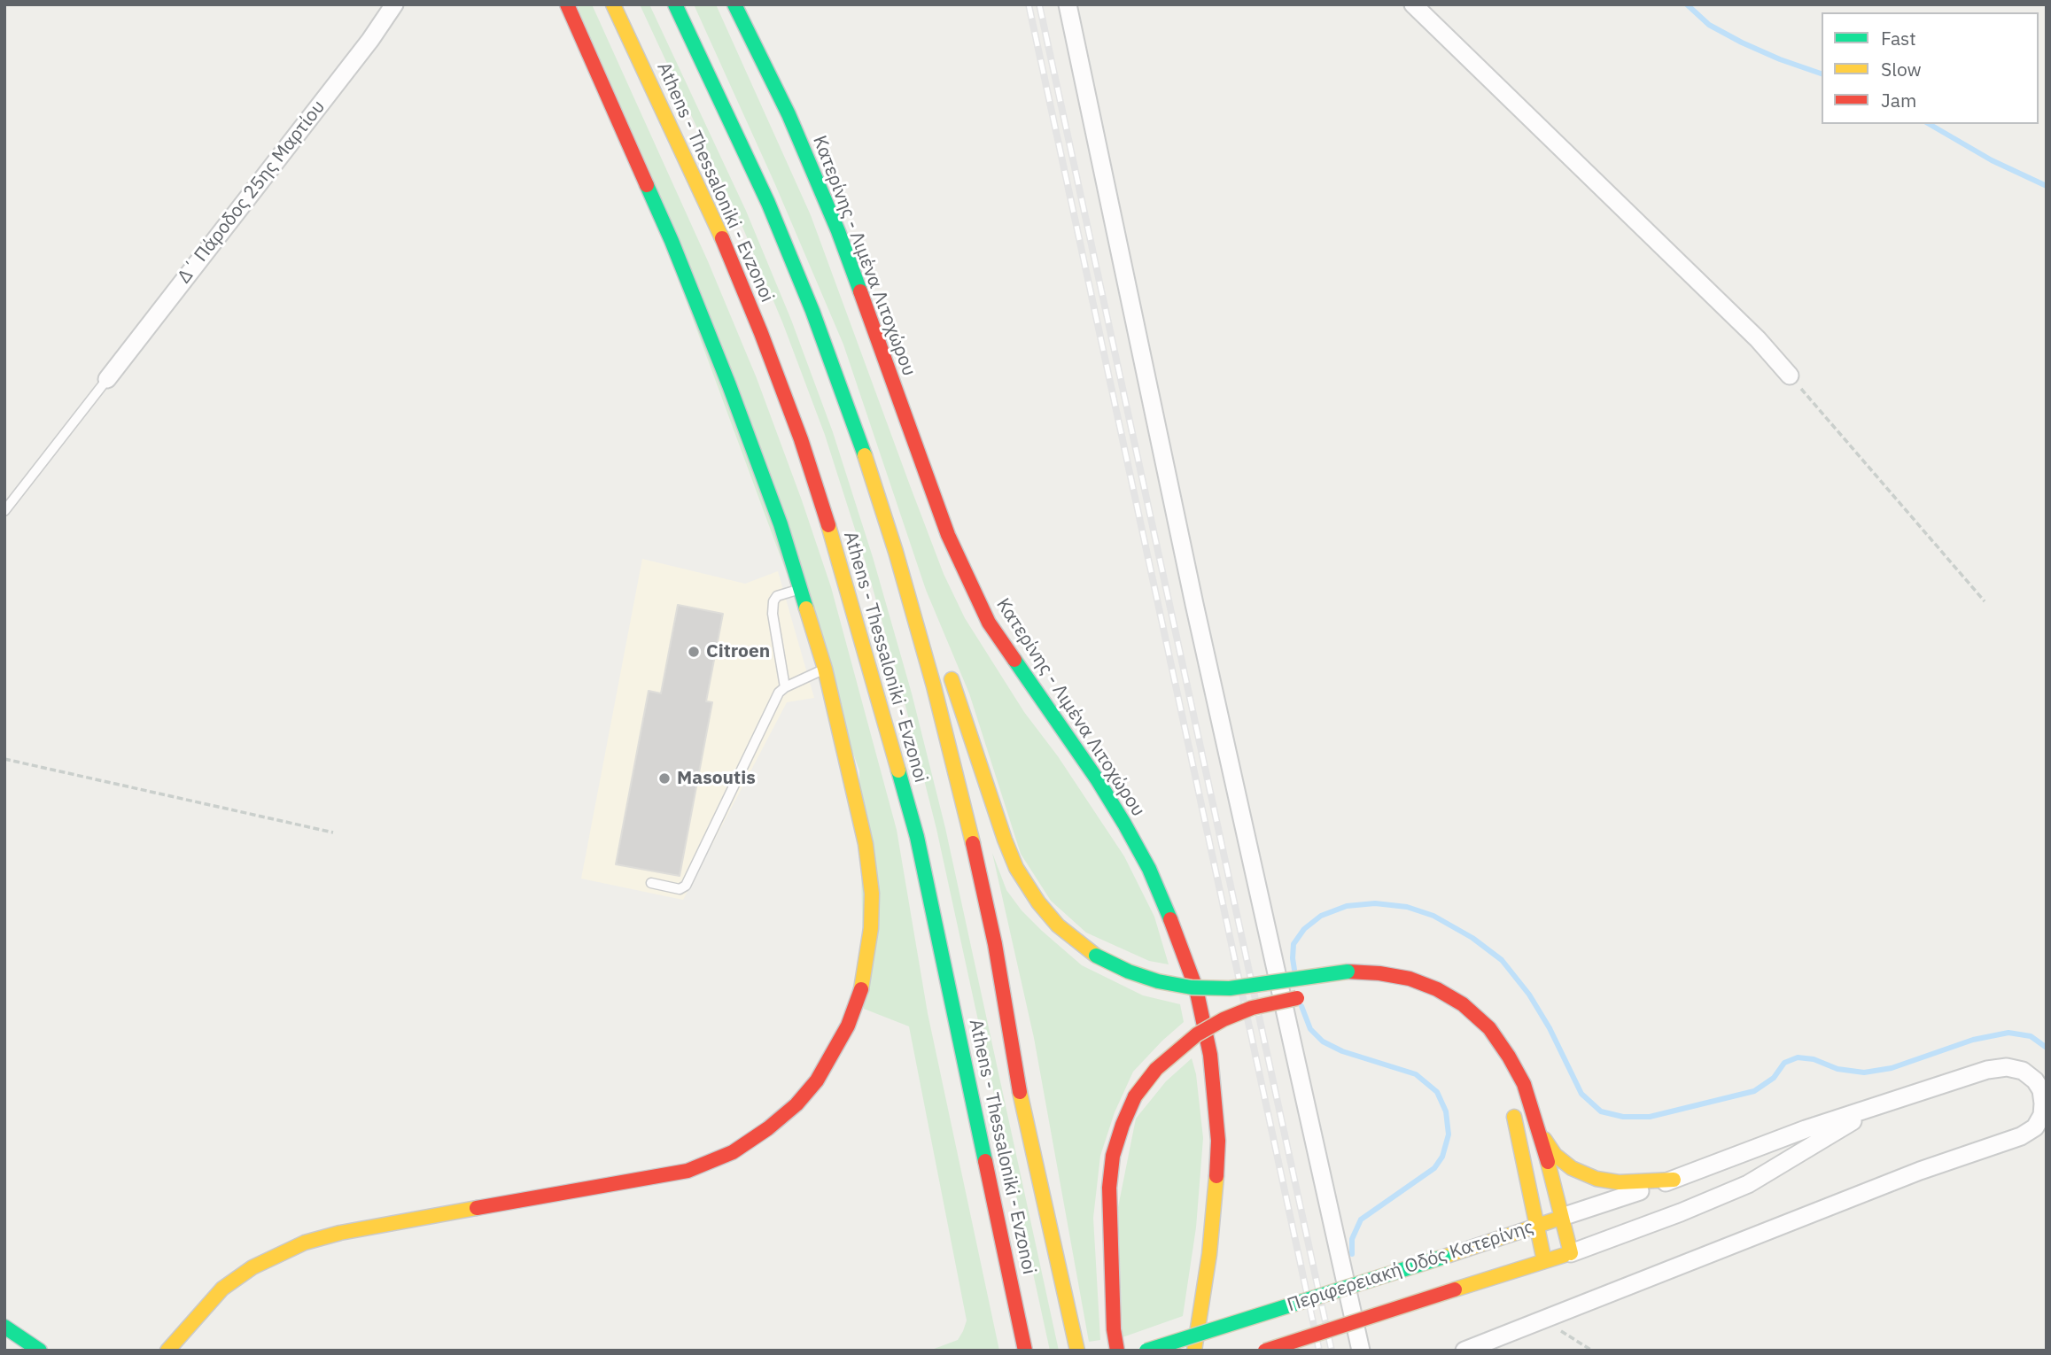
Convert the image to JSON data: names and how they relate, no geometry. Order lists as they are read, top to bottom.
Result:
{
  "streets": {
    "main road": ["Athens - Thessaloniki - Evzonoi", "Κατερίνης - Λιμένα Λιτοχώρου", "Περιφερειακή Οδός Κατερίνης"],
    "street": ["Δ΄ Πάροδος 25ης Μαρτίου"]
  },
  "places": ["Citroen", "Masoutis"],
  "legend": ["Fast", "Slow", "Jam"]
}
